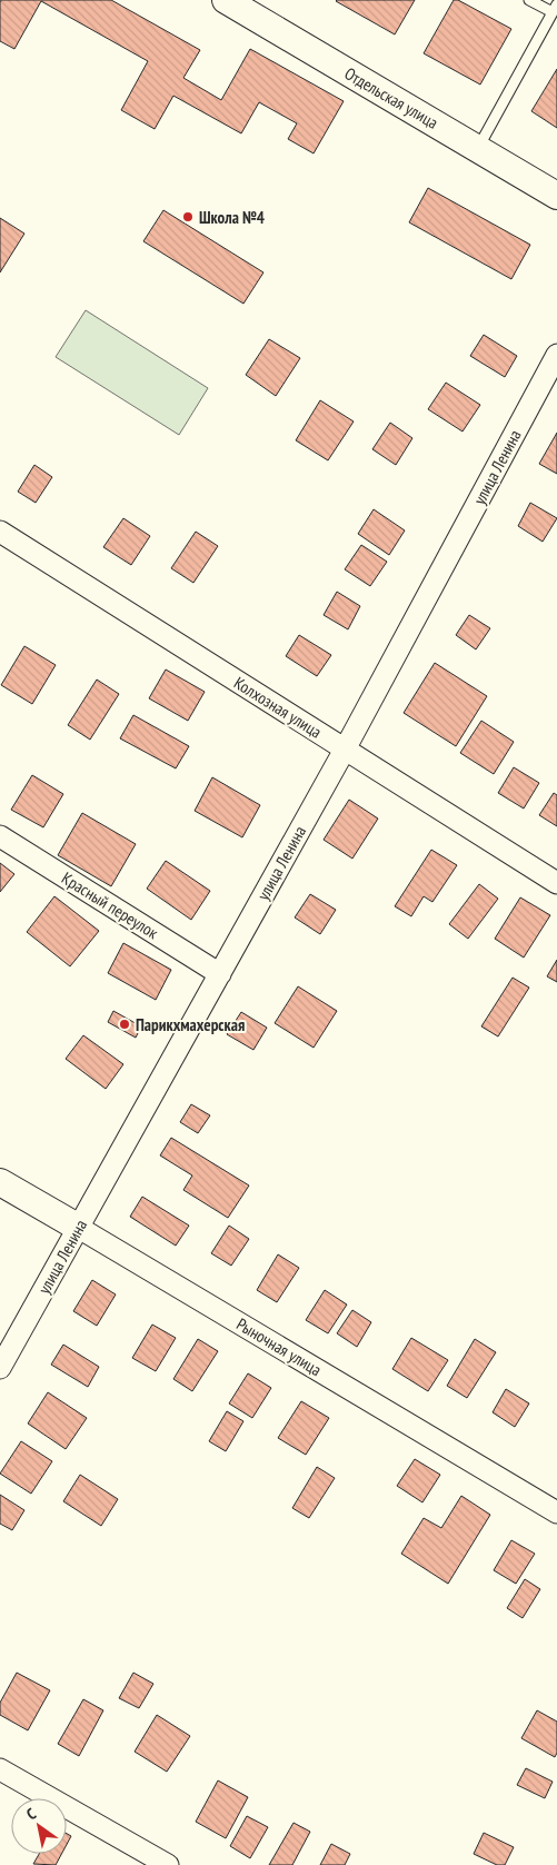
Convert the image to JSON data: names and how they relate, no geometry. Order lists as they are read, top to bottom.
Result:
{
  "streets": {
    "street": [
      "Отдельская улица",
      "улица Ленина",
      "Колхозная улица",
      "Красный переулок",
      "Рыночная улица"
    ]
  },
  "crossings": [
    ["улица Ленина", "Колхозная улица"],
    ["улица Ленина", "Красный переулок"],
    ["улица Ленина", "Рыночная улица"]
  ],
  "places": ["Школа №4", "Парикхмахерская"],
  "north": "top left"
}
